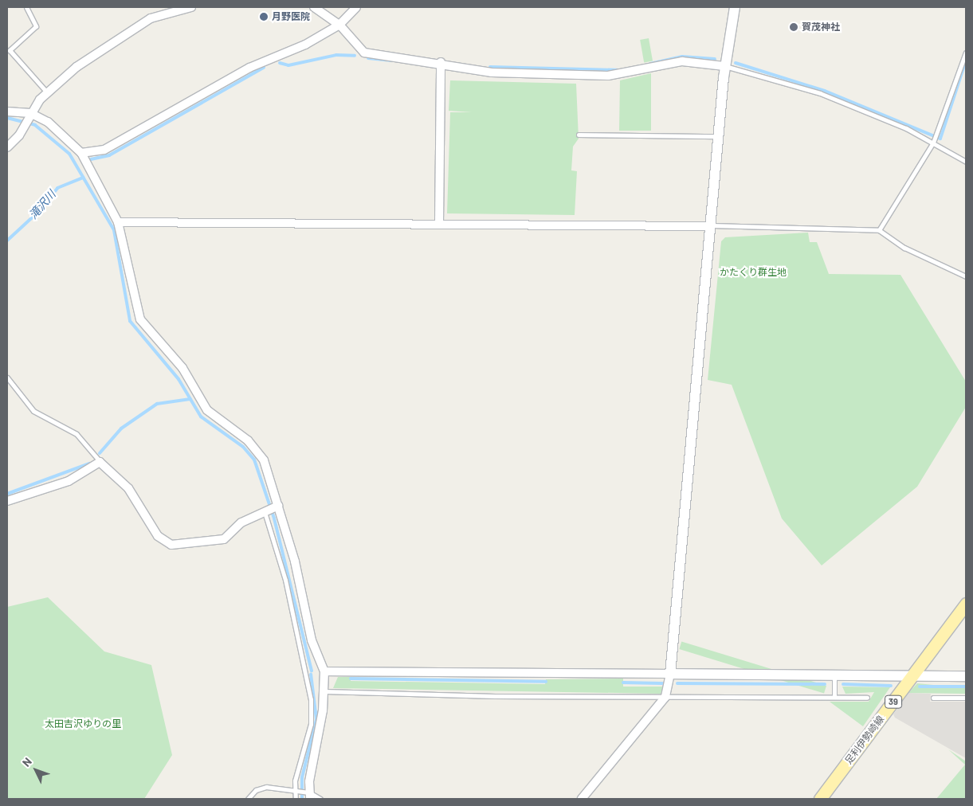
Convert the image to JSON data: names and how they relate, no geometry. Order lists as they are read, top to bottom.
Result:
{
  "streets": {
    "main road": ["39", "足利伊勢崎線"]
  },
  "water": ["滝沢川"],
  "parks": ["かたくり群生地", "太田吉沢ゆりの里"],
  "places": ["月野医院", "賀茂神社"],
  "north": "top left"
}
